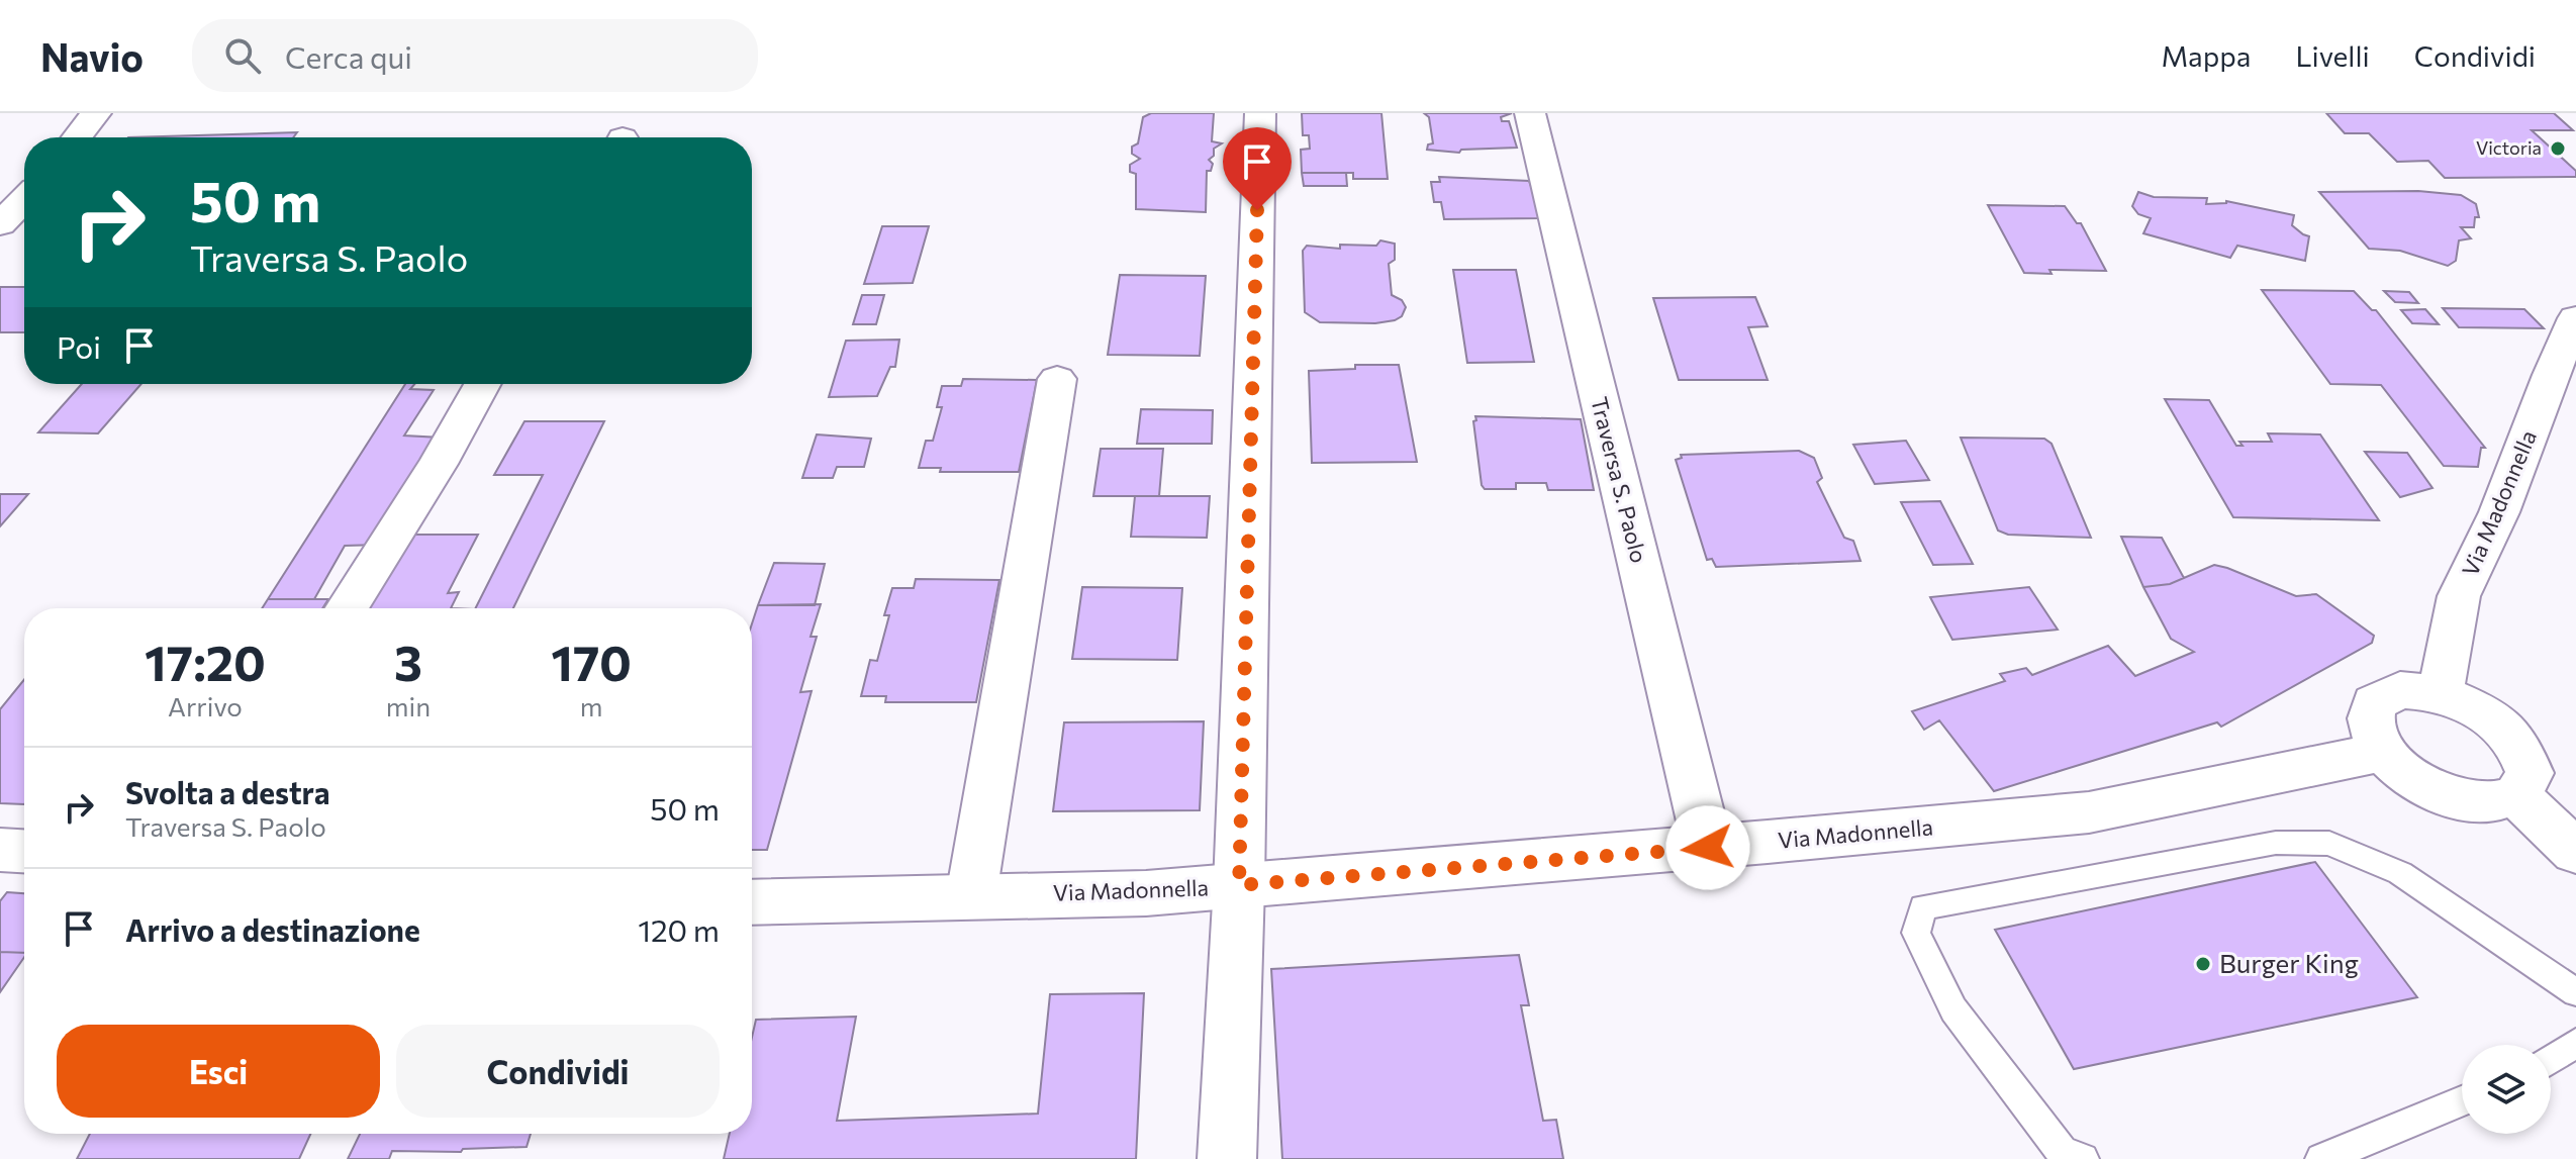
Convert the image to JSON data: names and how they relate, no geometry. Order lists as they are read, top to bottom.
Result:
{
  "streets": {
    "street": ["Traversa S. Paolo", "Via Madonnella"]
  },
  "crossings": [
    ["Traversa S. Paolo", "Via Madonnella"]
  ],
  "places": ["Victoria", "Burger King"],
  "page": {
    "header": "Navio",
    "search": "Cerca qui",
    "nav": ["Mappa", "Livelli", "Condividi"],
    "turn": ["50 m", "Traversa S. Paolo"],
    "then": "Poi",
    "eta": [
      "17:20",
      "Arrivo",
      "3",
      "min",
      "170",
      "m"
    ],
    "list": [
      {
        "name": "Svolta a destra",
        "note": "Traversa S. Paolo",
        "value": "50 m"
      },
      {
        "name": "Arrivo a destinazione",
        "value": "120 m"
      }
    ],
    "buttons": ["Esci", "Condividi"]
  }
}
